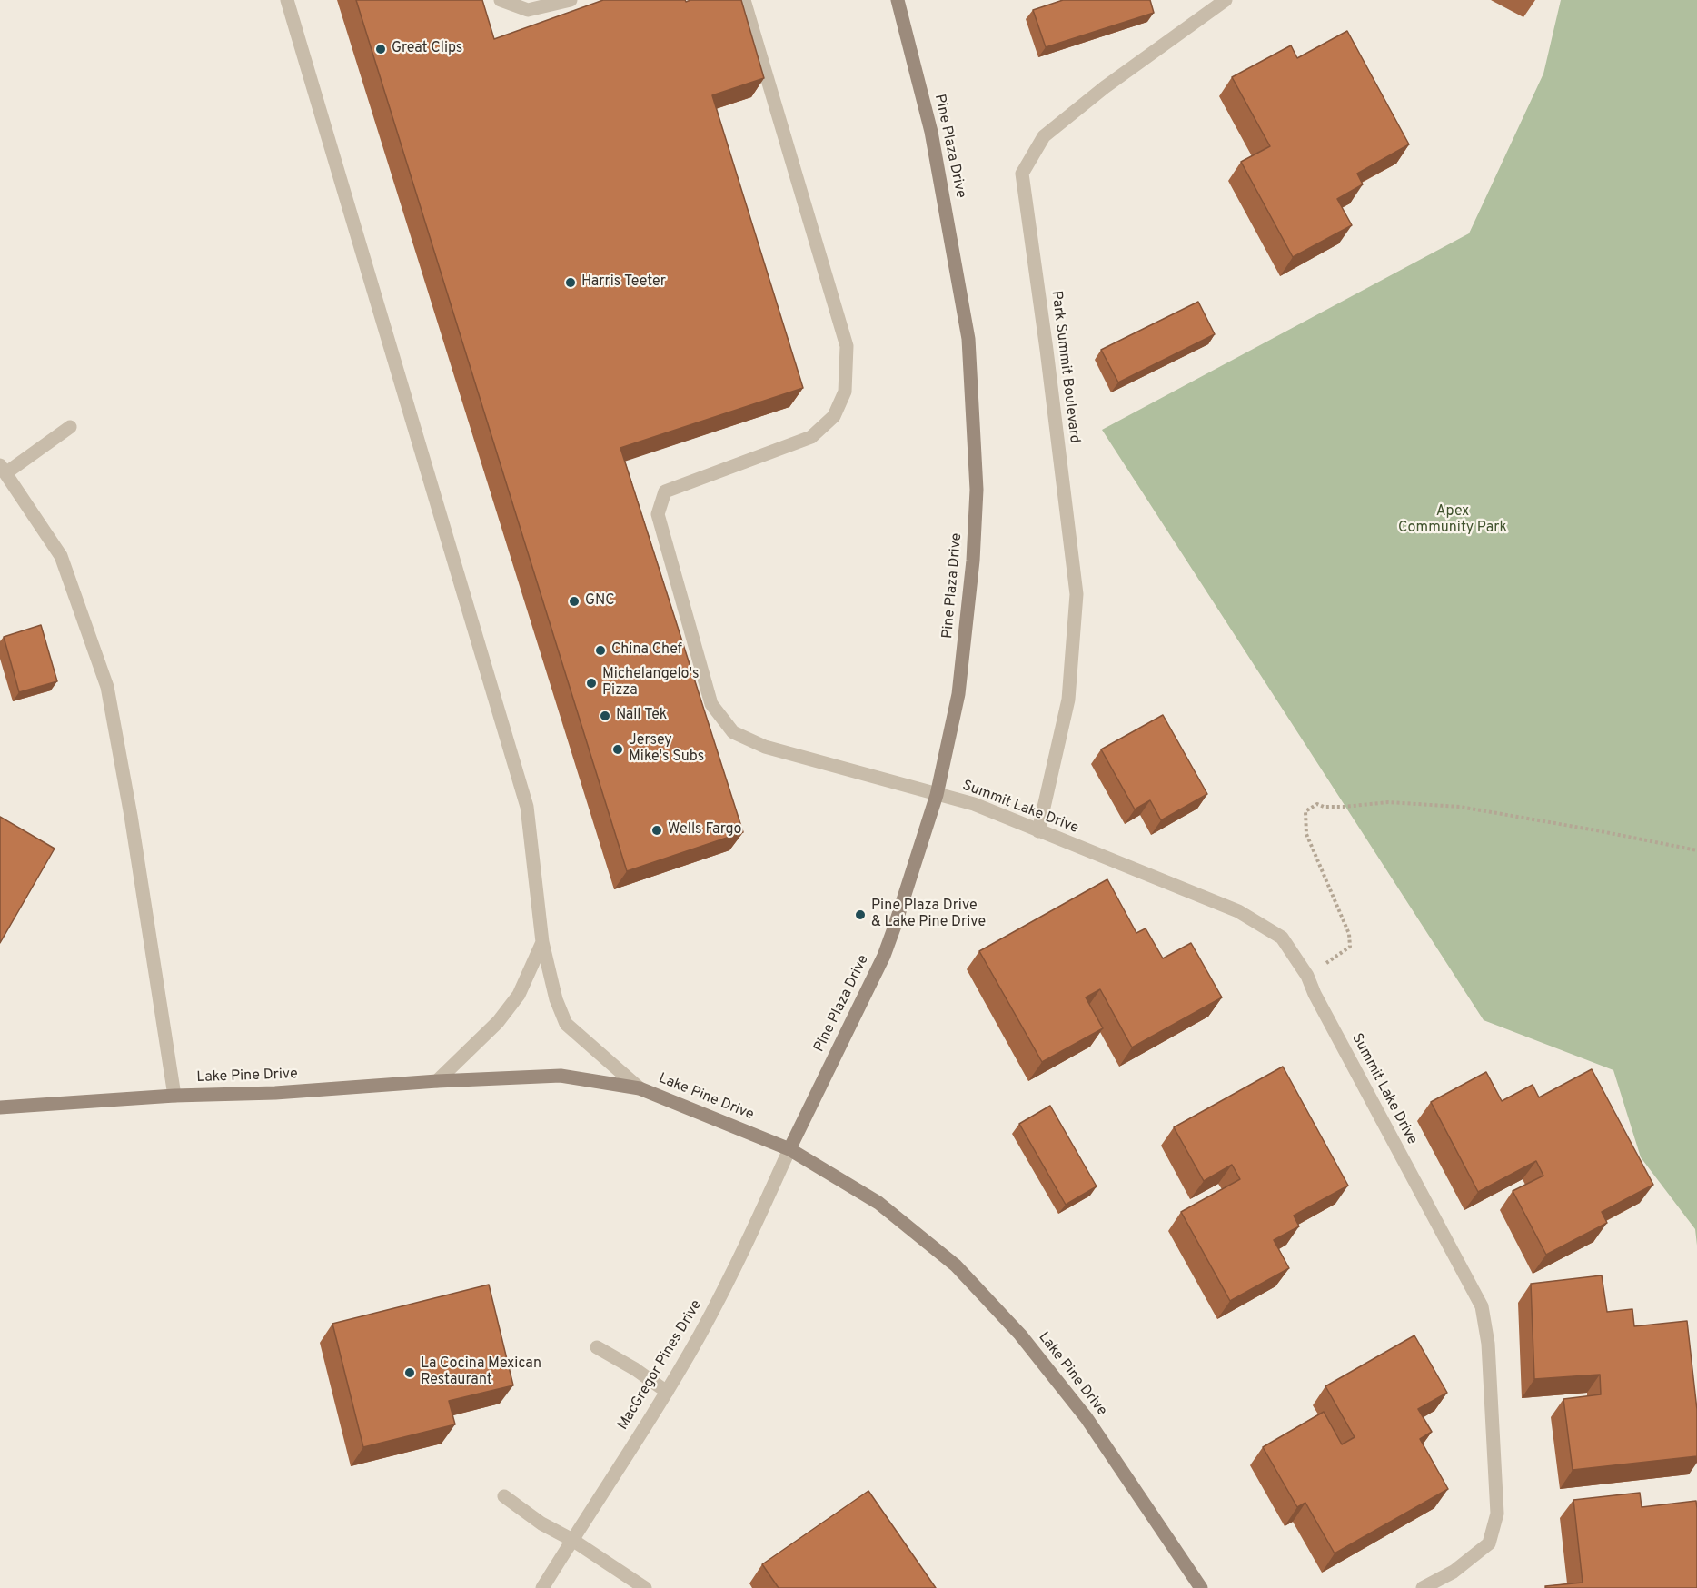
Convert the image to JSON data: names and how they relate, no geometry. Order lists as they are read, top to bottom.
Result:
{
  "streets": {
    "main road": ["Pine Plaza Drive", "Lake Pine Drive"],
    "street": ["Park Summit Boulevard", "Summit Lake Drive", "MacGregor Pines Drive"]
  },
  "crossings": [
    ["Pine Plaza Drive", "Summit Lake Drive"],
    ["Pine Plaza Drive", "Lake Pine Drive"],
    ["Pine Plaza Drive", "MacGregor Pines Drive"],
    ["Park Summit Boulevard", "Summit Lake Drive"],
    ["Lake Pine Drive", "MacGregor Pines Drive"]
  ],
  "parks": ["Apex Community Park"],
  "places": [
    "Great Clips",
    "Harris Teeter",
    "GNC",
    "China Chef",
    "Michelangelo's Pizza",
    "Nail Tek",
    "Jersey Mike's Subs",
    "Wells Fargo",
    "Pine Plaza Drive & Lake Pine Drive",
    "La Cocina Mexican Restaurant"
  ]
}
